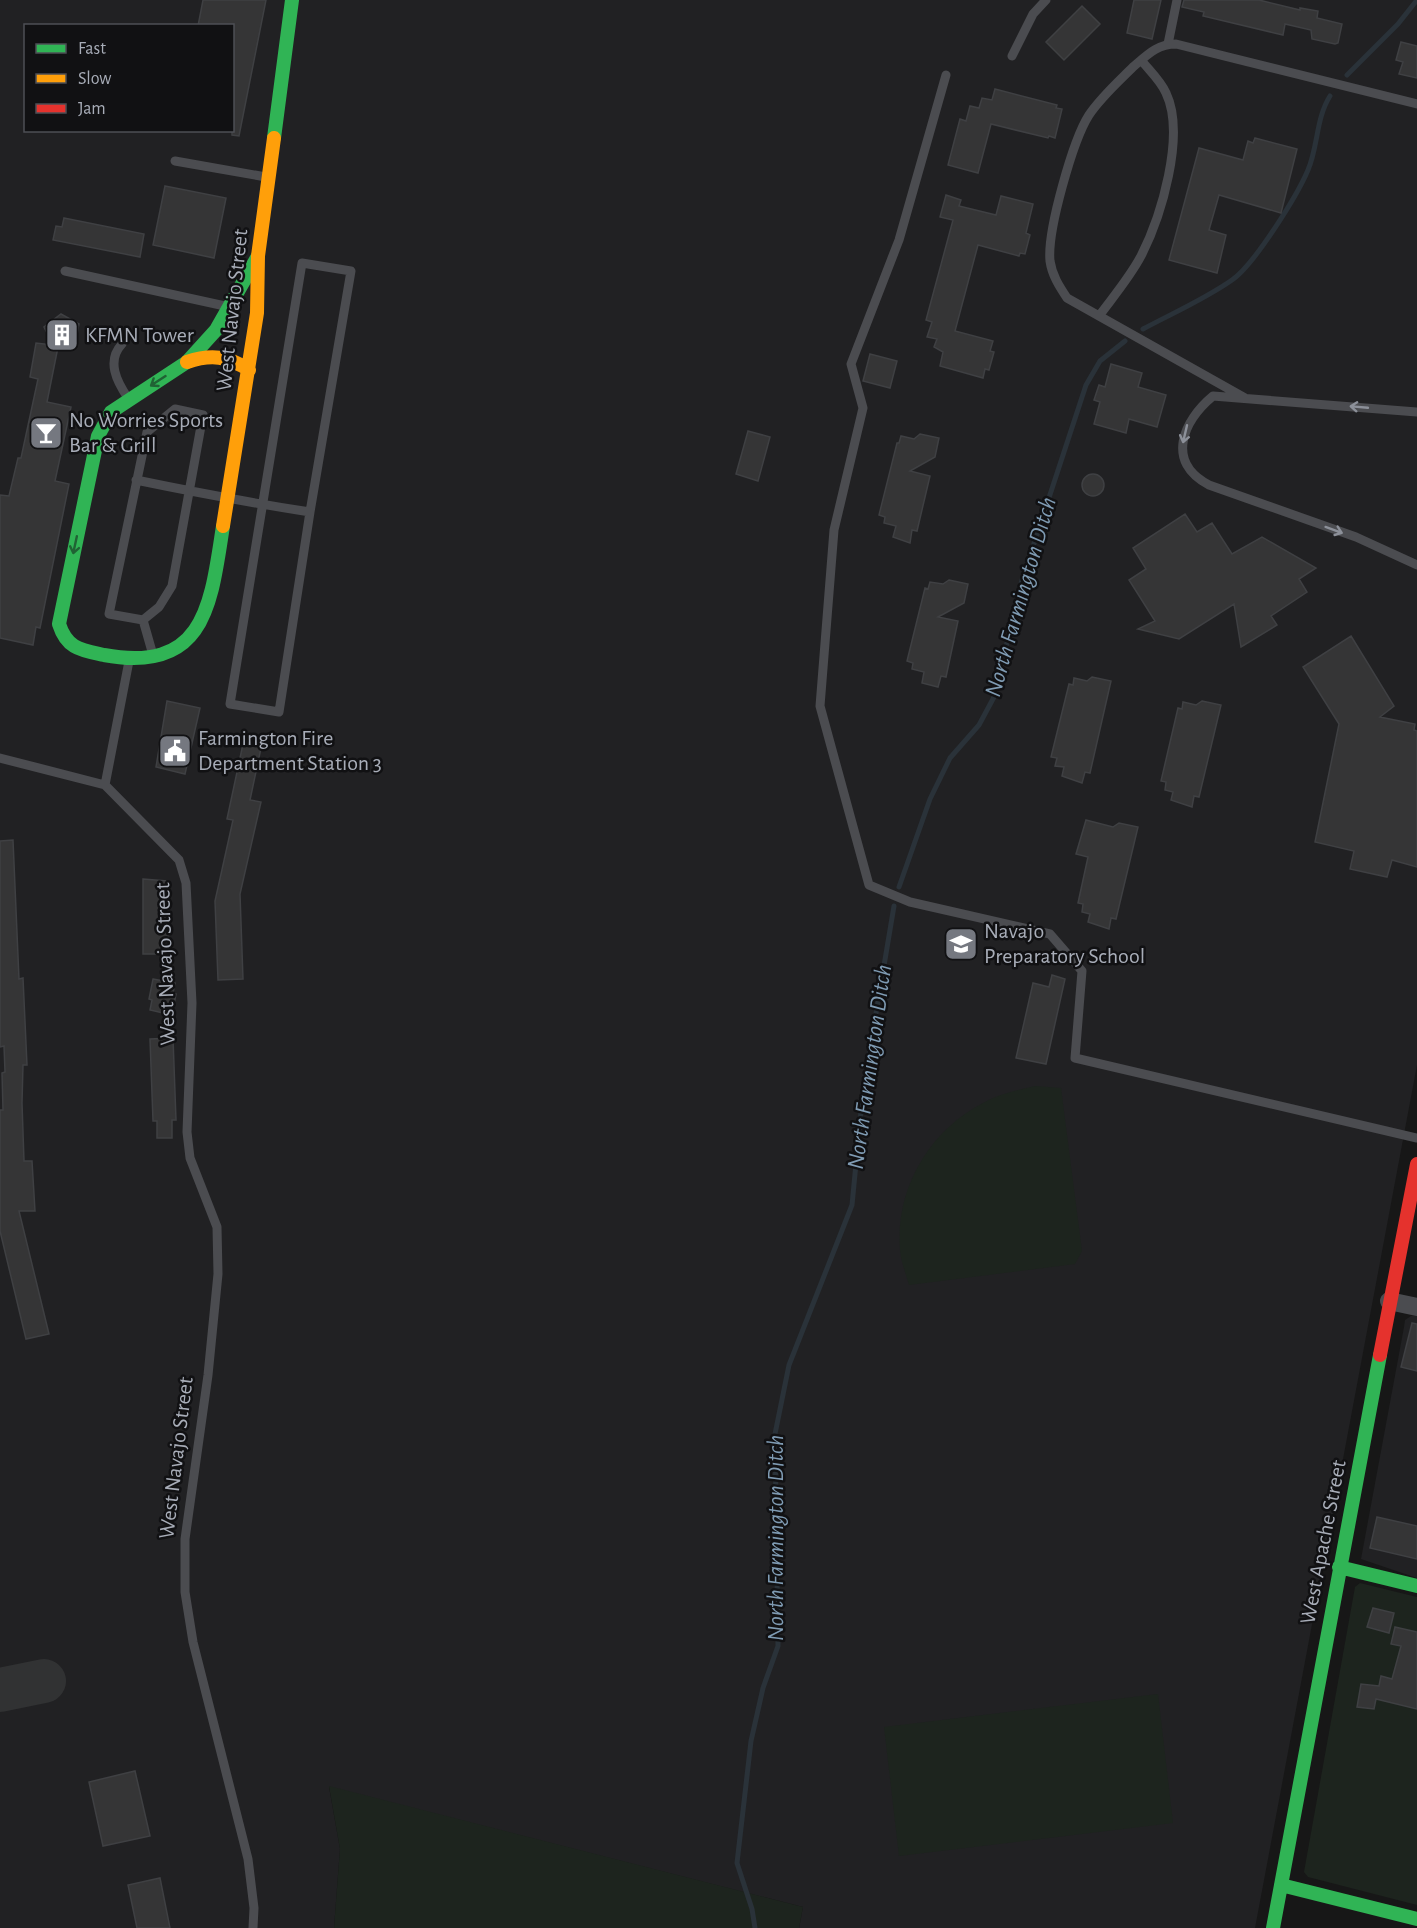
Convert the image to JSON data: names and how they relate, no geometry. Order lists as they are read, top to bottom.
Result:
{
  "streets": {
    "street": ["West Navajo Street", "West Apache Street"]
  },
  "water": ["North Farmington Ditch"],
  "places": {
    "building": ["KFMN Tower"],
    "bar": ["No Worries Sports Bar & Grill"],
    "public building": ["Farmington Fire Department Station 3"],
    "school or university": ["Navajo Preparatory School"]
  },
  "legend": ["Fast", "Slow", "Jam"]
}
